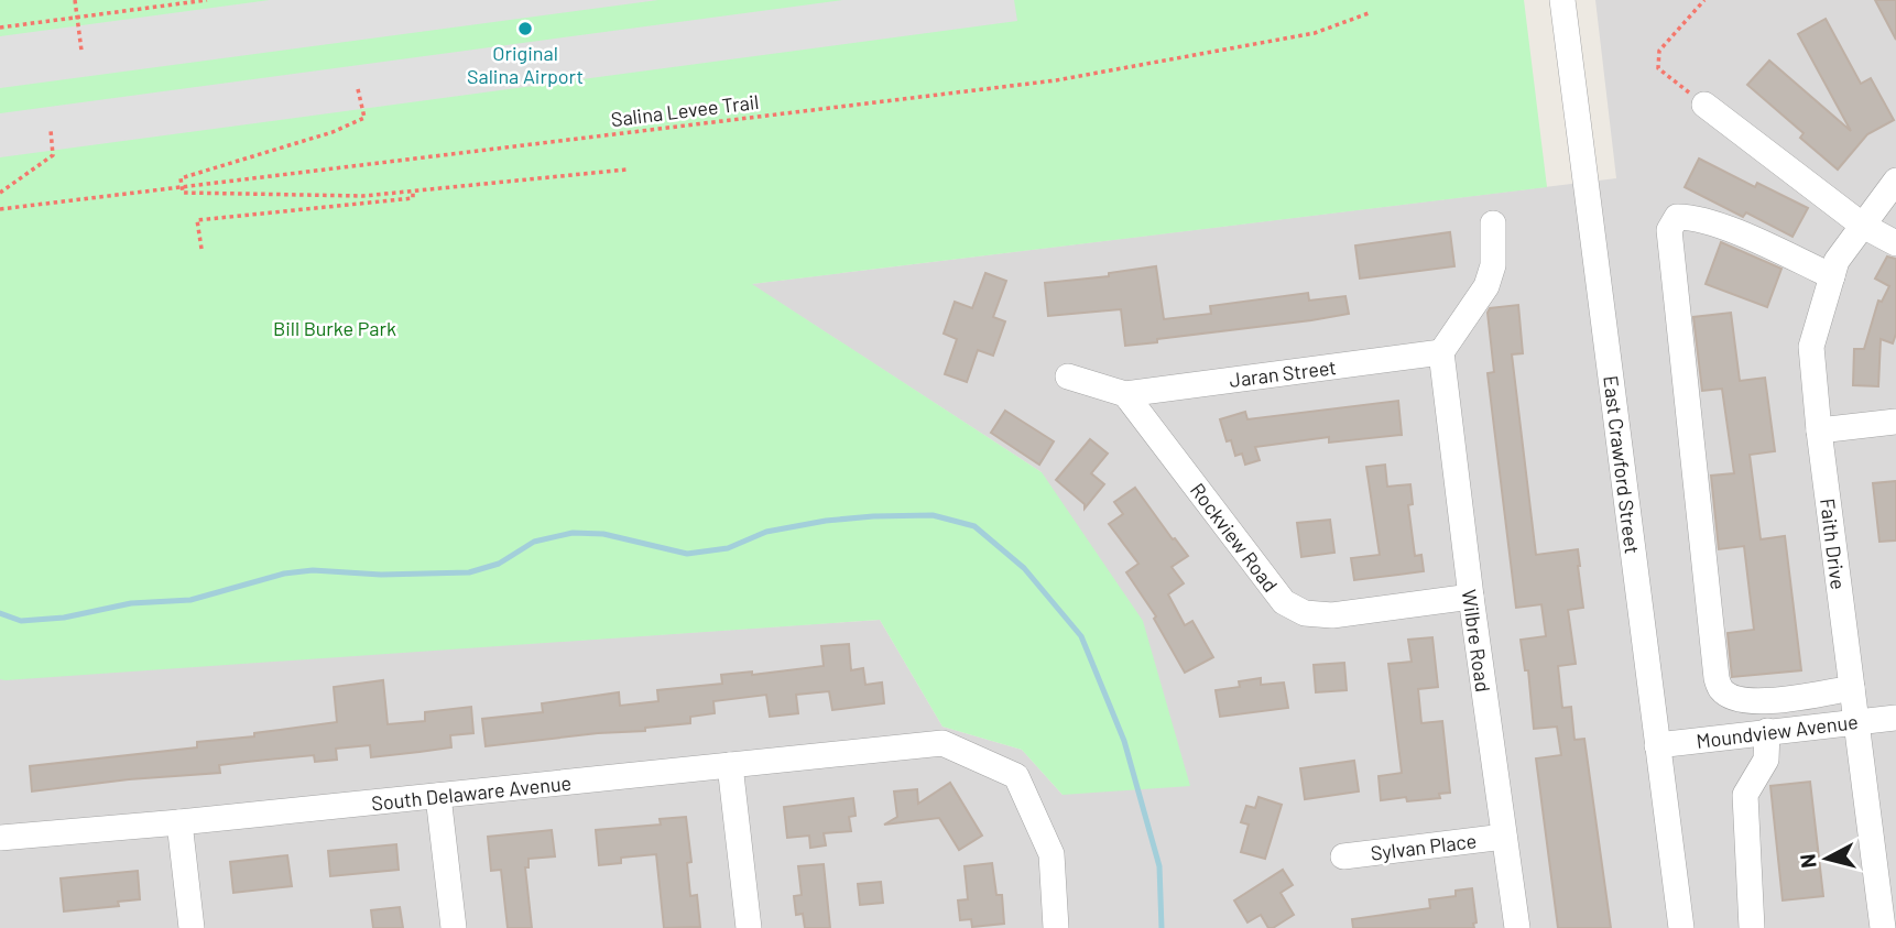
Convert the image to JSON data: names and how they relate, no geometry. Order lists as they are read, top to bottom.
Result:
{
  "streets": {
    "street": [
      "Jaran Street",
      "East Crawford Street",
      "Rockview Road",
      "Faith Drive",
      "Wilbre Road",
      "Moundview Avenue",
      "South Delaware Avenue",
      "Sylvan Place"
    ],
    "path": ["Salina Levee Trail"]
  },
  "crossings": [
    ["Jaran Street", "Rockview Road"],
    ["Jaran Street", "Wilbre Road"],
    ["East Crawford Street", "Moundview Avenue"],
    ["Rockview Road", "Wilbre Road"],
    ["Faith Drive", "Moundview Avenue"],
    ["Wilbre Road", "Sylvan Place"]
  ],
  "parks": ["Bill Burke Park"],
  "places": ["Original Salina Airport"],
  "north": "left"
}
